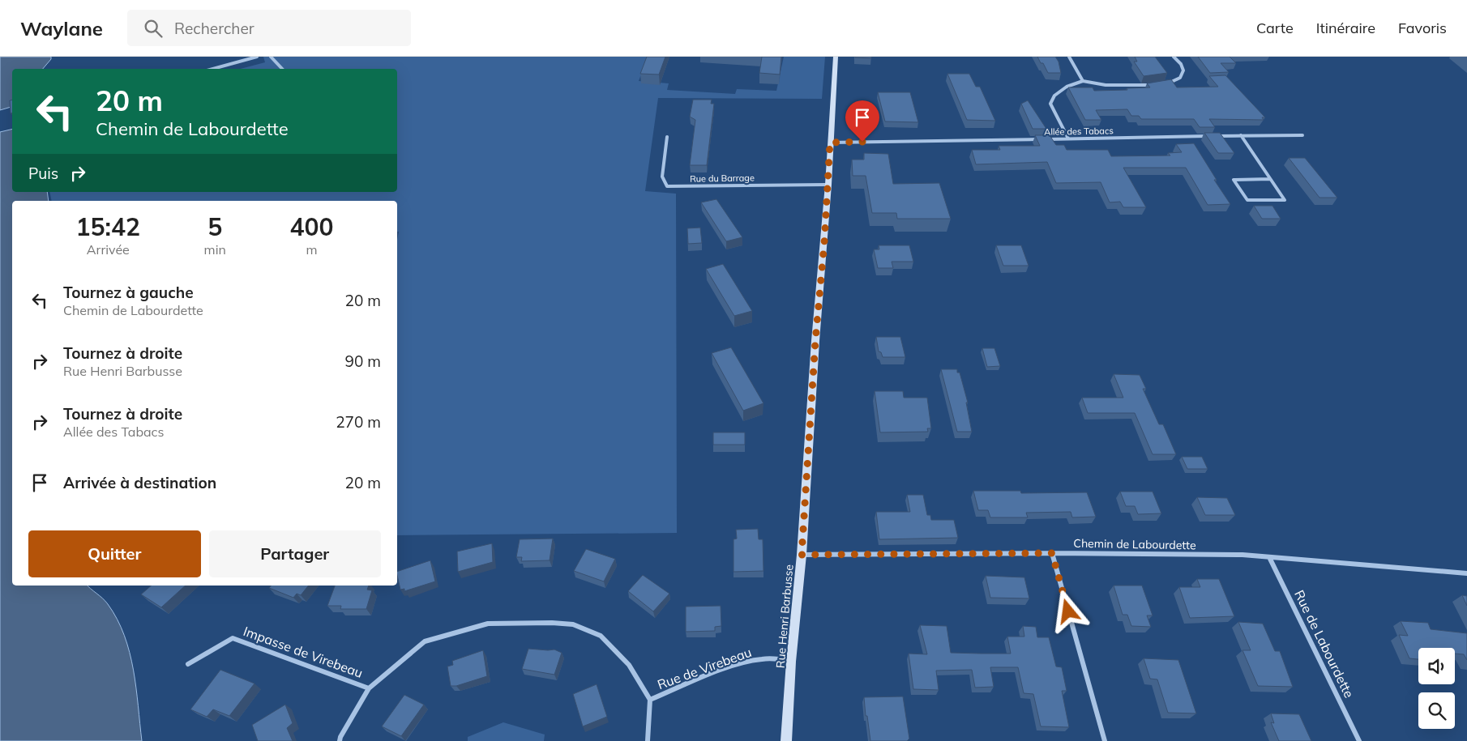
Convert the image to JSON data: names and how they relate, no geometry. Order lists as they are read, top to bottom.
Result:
{
  "streets": {
    "main road": ["Rue Henri Barbusse"],
    "street": [
      "Allée des Tabacs",
      "Rue du Barrage",
      "Chemin de Labourdette",
      "Rue de Labourdette",
      "Impasse de Virebeau",
      "Rue de Virebeau"
    ]
  },
  "crossings": [
    ["Allée des Tabacs", "Rue Henri Barbusse"],
    ["Rue du Barrage", "Rue Henri Barbusse"],
    ["Chemin de Labourdette", "Rue Henri Barbusse"],
    ["Chemin de Labourdette", "Rue de Labourdette"],
    ["Rue Henri Barbusse", "Rue de Virebeau"],
    ["Impasse de Virebeau", "Rue de Virebeau"]
  ],
  "page": {
    "header": "Waylane",
    "search": "Rechercher",
    "nav": ["Carte", "Itinéraire", "Favoris"],
    "turn": ["20 m", "Chemin de Labourdette"],
    "then": "Puis",
    "eta": [
      "15:42",
      "Arrivée",
      "5",
      "min",
      "400",
      "m"
    ],
    "list": [
      {
        "name": "Tournez à gauche",
        "note": "Chemin de Labourdette",
        "value": "20 m"
      },
      {
        "name": "Tournez à droite",
        "note": "Rue Henri Barbusse",
        "value": "90 m"
      },
      {
        "name": "Tournez à droite",
        "note": "Allée des Tabacs",
        "value": "270 m"
      },
      {
        "name": "Arrivée à destination",
        "value": "20 m"
      }
    ],
    "buttons": ["Quitter", "Partager"]
  }
}
